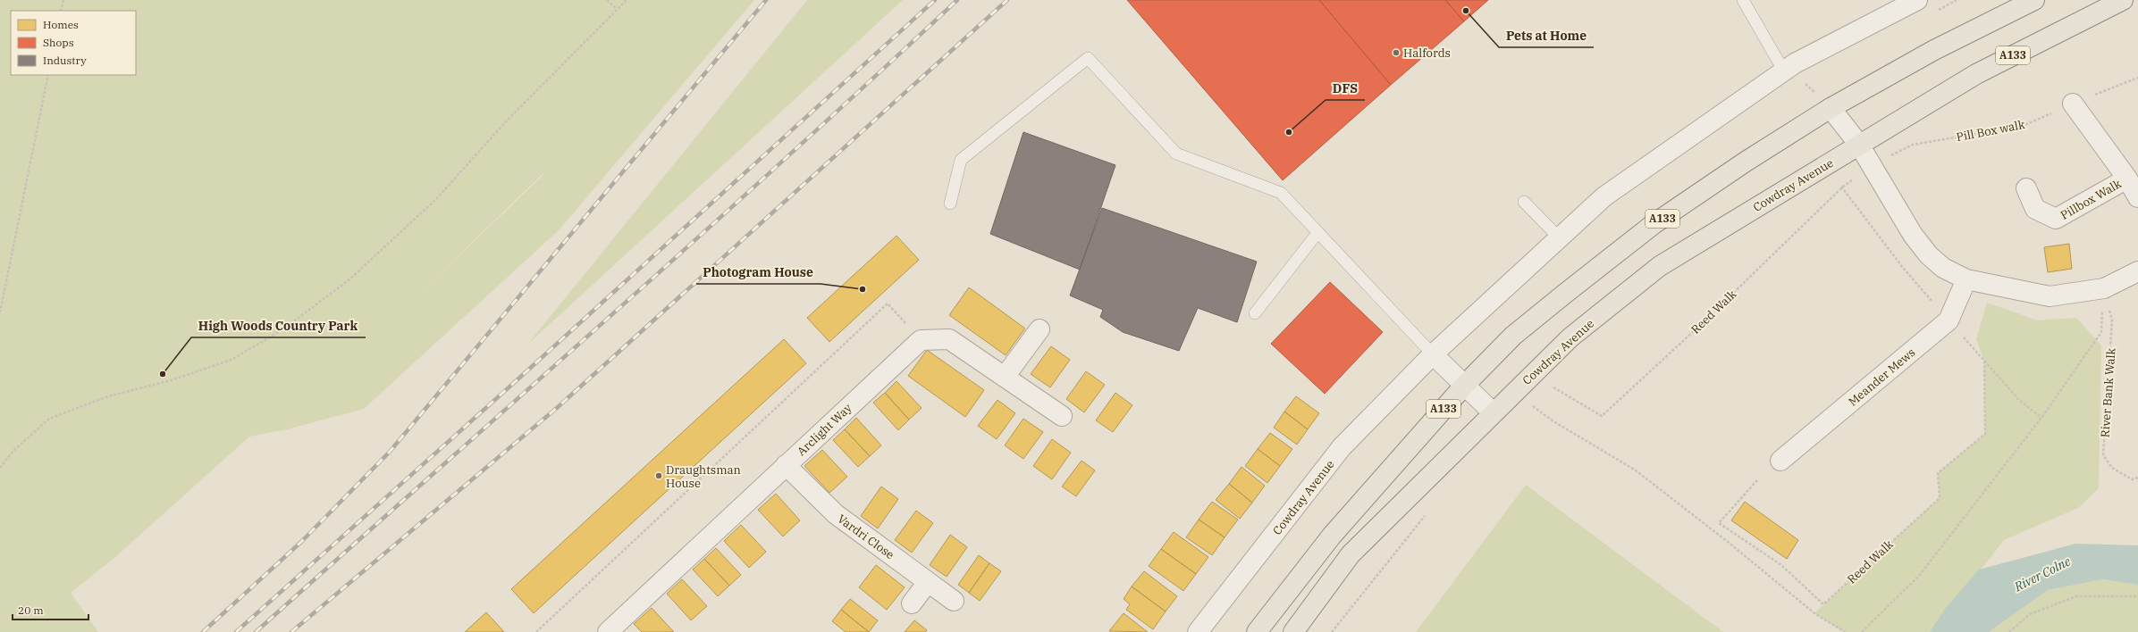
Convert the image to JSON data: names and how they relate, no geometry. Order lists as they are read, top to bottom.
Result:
{
  "streets": {
    "main road": ["A133", "Cowdray Avenue"],
    "street": [
      "Pillbox Walk",
      "Meander Mews",
      "Arclight Way",
      "Vardri Close"
    ],
    "path": ["Pill Box walk", "Reed Walk", "River Bank Walk"]
  },
  "crossings": [
    ["Pill Box walk", "Pillbox Walk"],
    ["Arclight Way", "Vardri Close"]
  ],
  "water": ["River Colne"],
  "places": [
    "Pets at Home",
    "Halfords",
    "DFS",
    "Photogram House",
    "High Woods Country Park",
    "Draughtsman House"
  ],
  "legend": ["Homes", "Shops", "Industry"],
  "scale_bar": "20 m"
}
